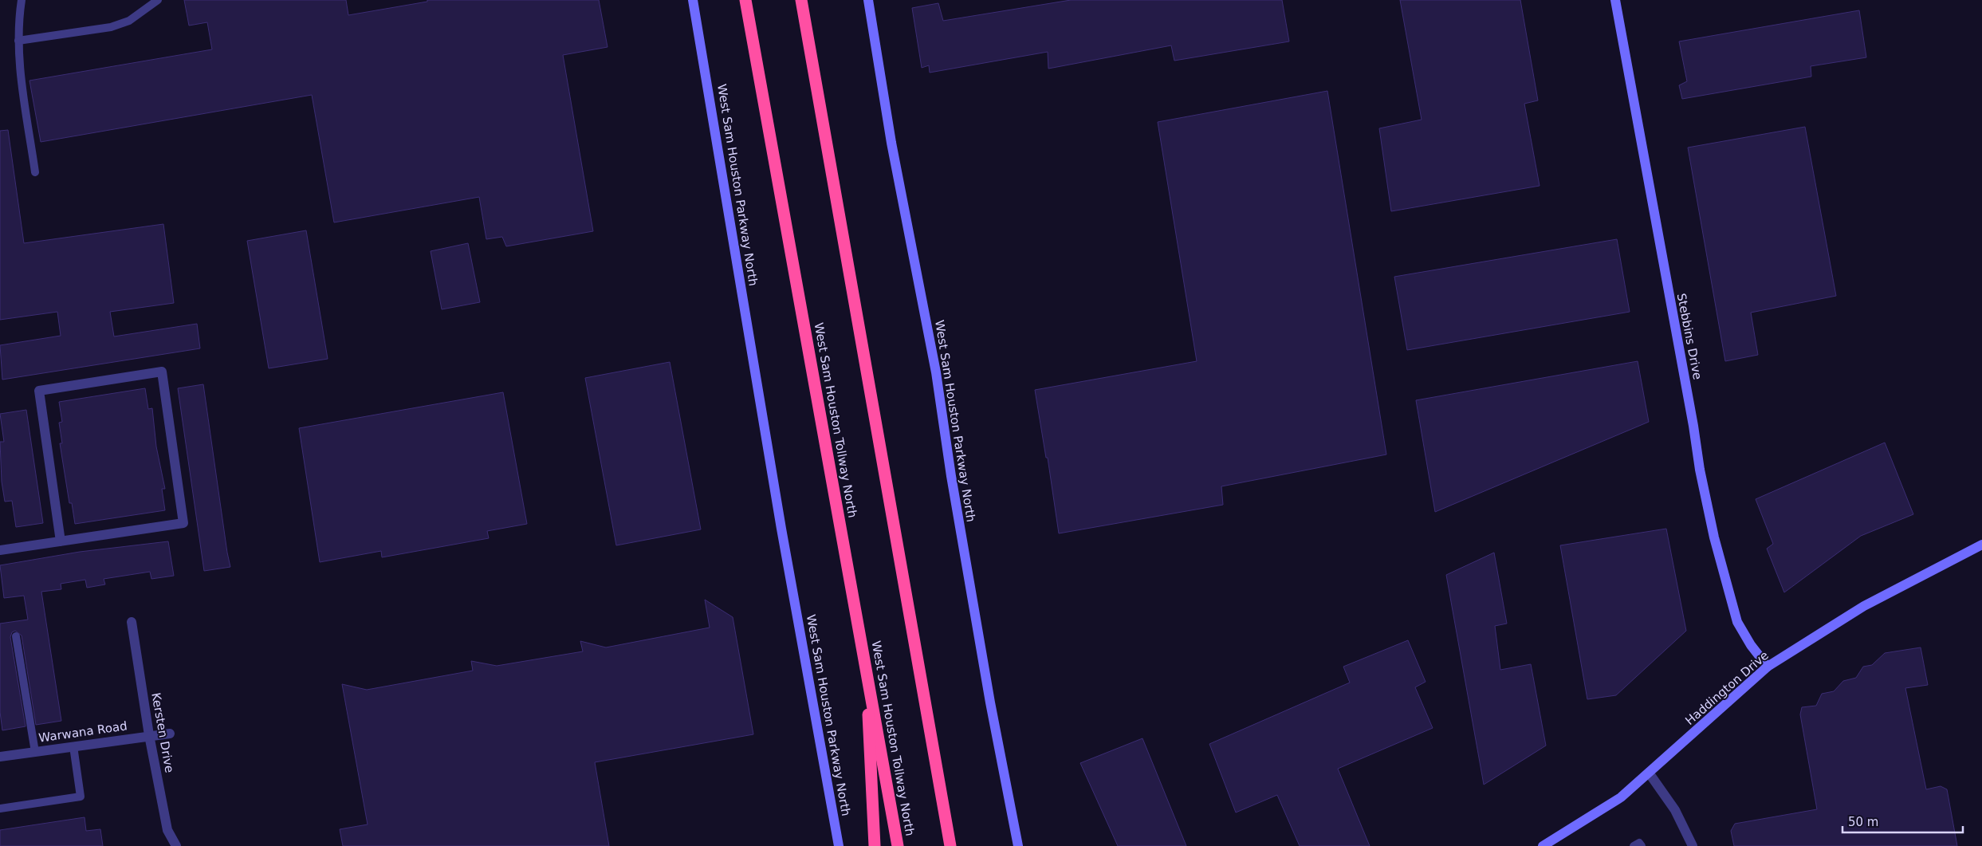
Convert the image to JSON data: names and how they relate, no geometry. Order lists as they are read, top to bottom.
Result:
{
  "streets": {
    "highway": ["West Sam Houston Tollway North"],
    "main road": ["West Sam Houston Parkway North", "Stebbins Drive", "Haddington Drive"],
    "street": ["Warwana Road", "Kersten Drive"]
  },
  "crossings": [
    ["Stebbins Drive", "Haddington Drive"],
    ["Warwana Road", "Kersten Drive"]
  ],
  "scale_bar": "50 m"
}
